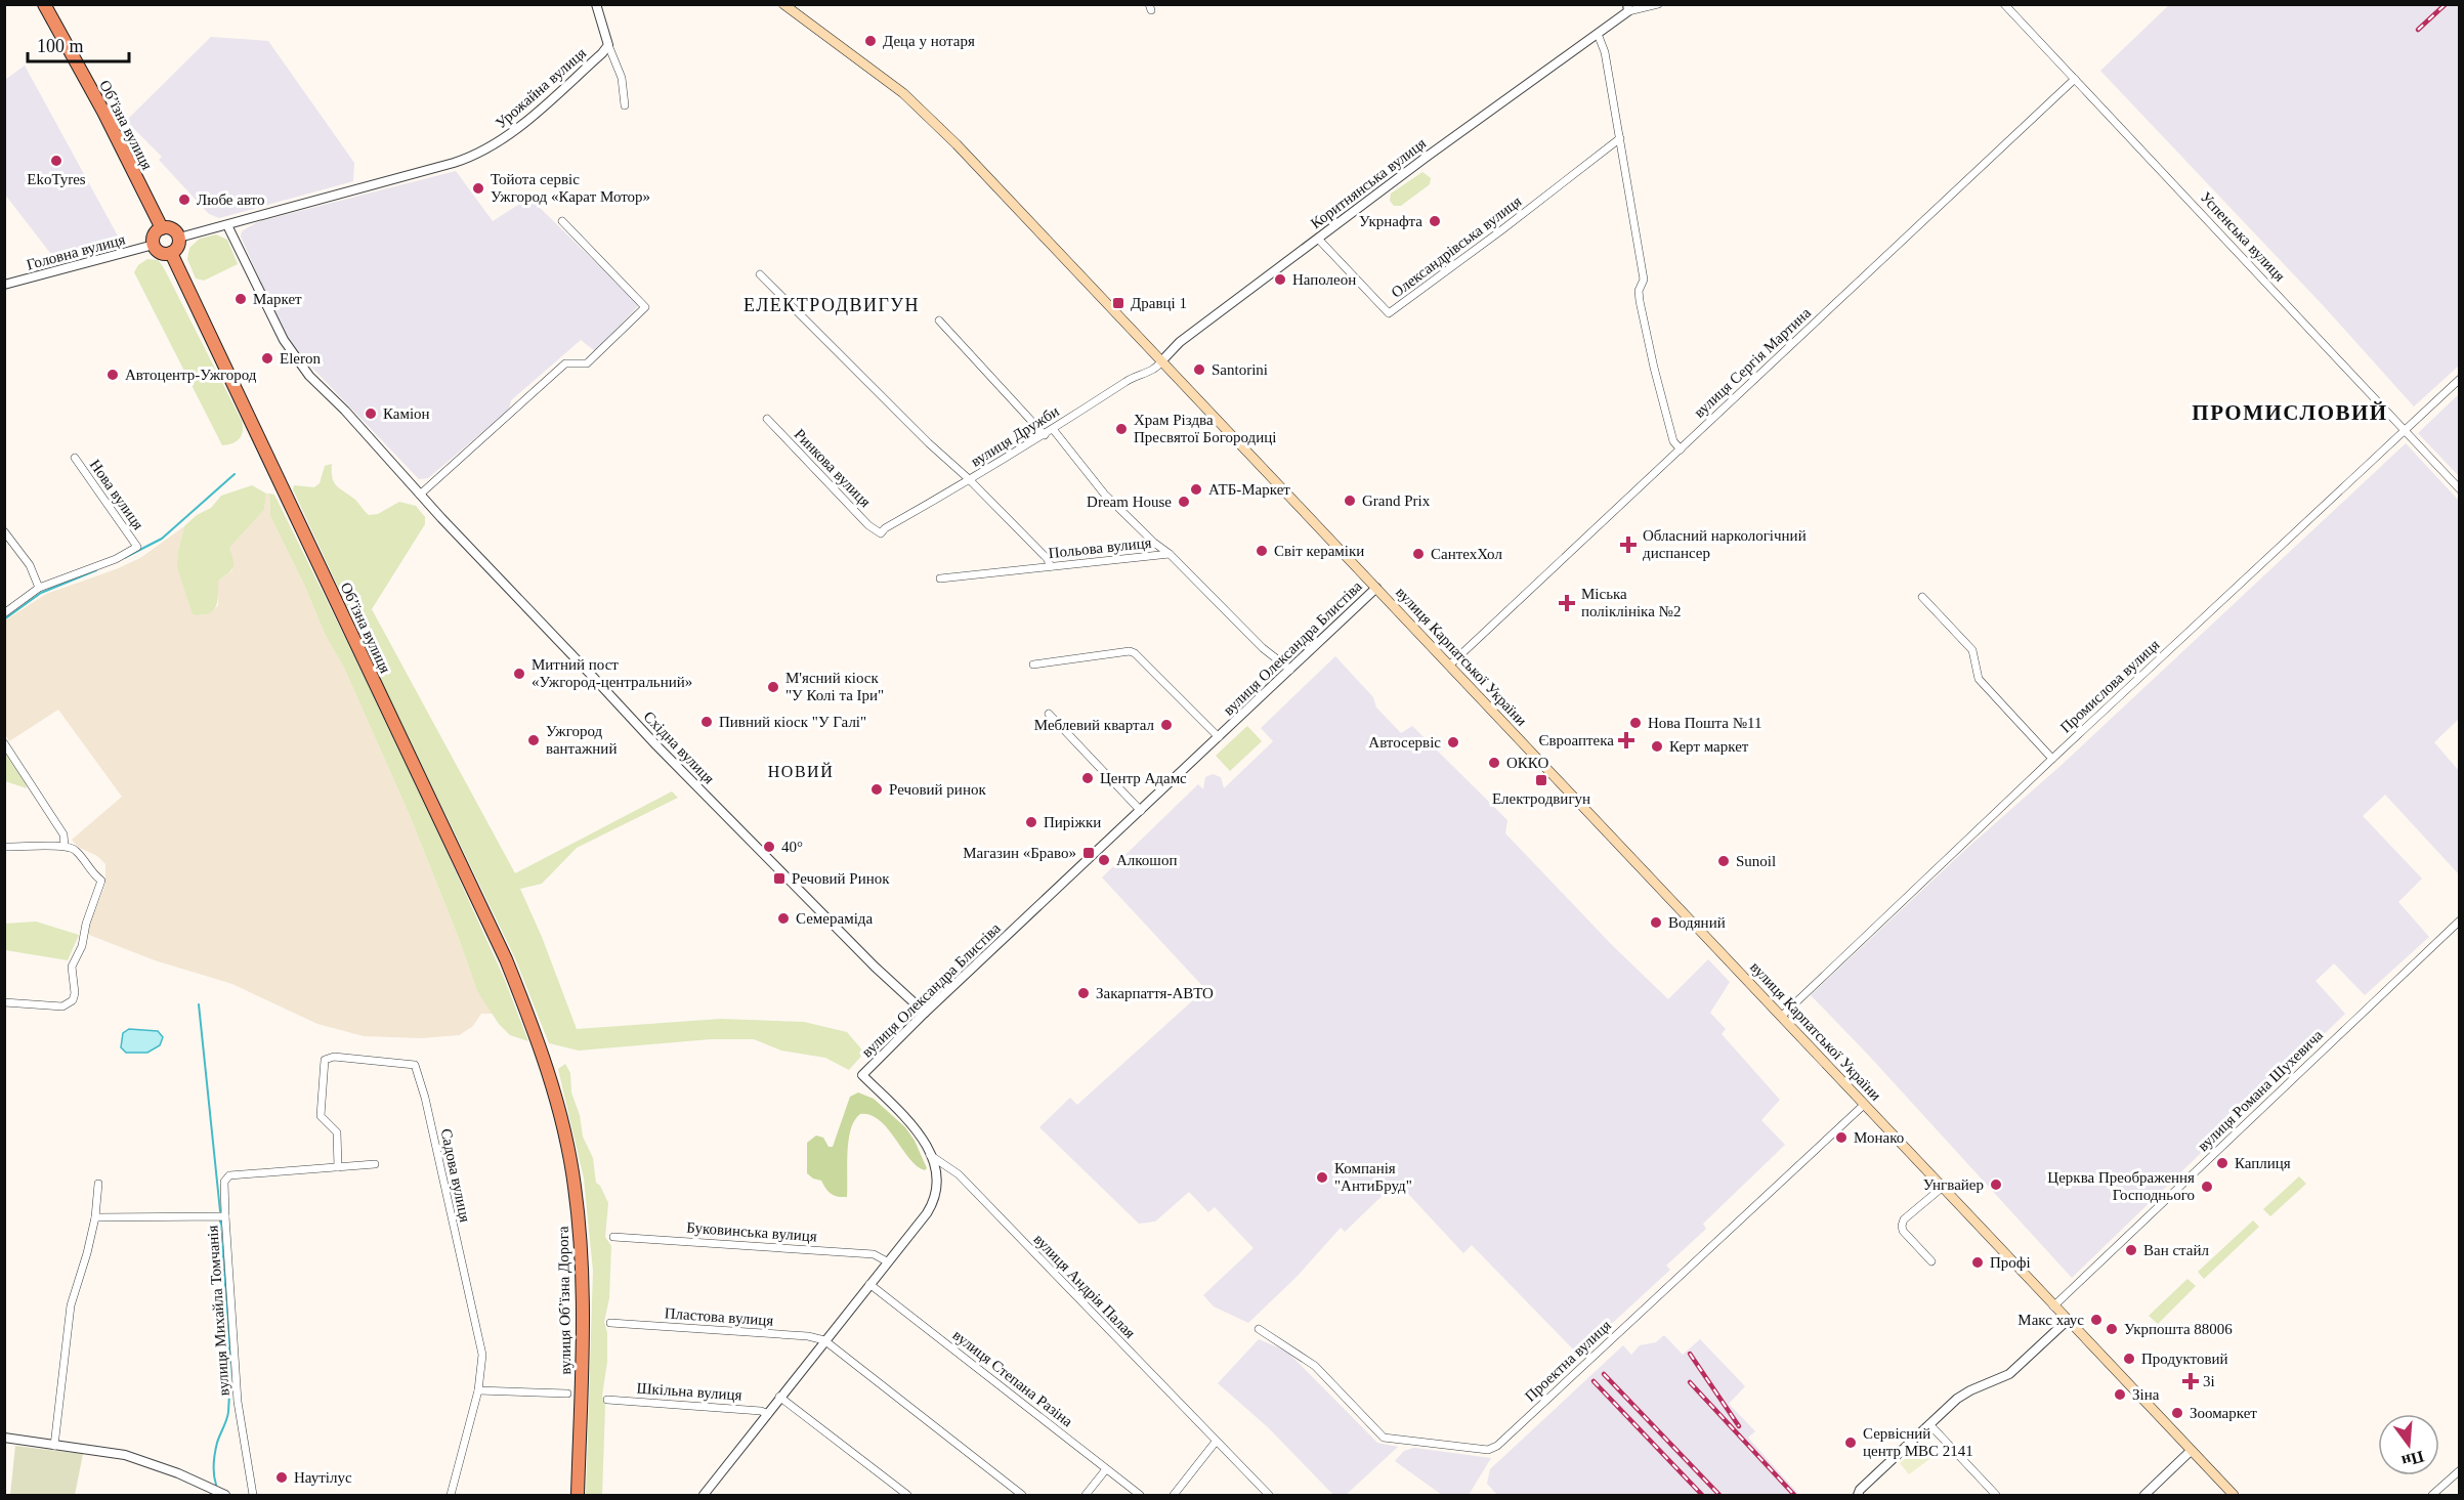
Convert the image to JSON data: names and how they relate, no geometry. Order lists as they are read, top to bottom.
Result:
{
  "streets": {
    "highway": ["Обʼїзна вулиця", "вулиця Обʼїзна Дорога"],
    "main road": ["вулиця Карпатської України"],
    "street": [
      "Урожайна вулиця",
      "Коритнянська вулиця",
      "Успенська вулиця",
      "Олександрівська вулиця",
      "Головна вулиця",
      "вулиця Сергія Мартина",
      "вулиця Дружби",
      "Ринкова вулиця",
      "Нова вулиця",
      "Польова вулиця",
      "вулиця Олександра Блистіва",
      "Промислова вулиця",
      "Східна вулиця",
      "вулиця Романа Шухевича",
      "Садова вулиця",
      "Буковинська вулиця",
      "вулиця Андрія Палая",
      "вулиця Михайла Томчанія",
      "Пластова вулиця",
      "Проектна вулиця",
      "вулиця Степана Разіна",
      "Шкільна вулиця"
    ]
  },
  "crossings": [
    ["Урожайна вулиця", "Східна вулиця"],
    ["Обʼїзна вулиця", "Головна вулиця"],
    ["Обʼїзна вулиця", "вулиця Обʼїзна Дорога"],
    ["Коритнянська вулиця", "Олександрівська вулиця"],
    ["Коритнянська вулиця", "вулиця Дружби"],
    ["Коритнянська вулиця", "вулиця Карпатської України"],
    ["Успенська вулиця", "вулиця Сергія Мартина"],
    ["Успенська вулиця", "Промислова вулиця"],
    ["вулиця Сергія Мартина", "вулиця Карпатської України"],
    ["вулиця Дружби", "Ринкова вулиця"],
    ["вулиця Дружби", "вулиця Карпатської України"],
    ["Польова вулиця", "вулиця Олександра Блистіва"],
    ["вулиця Олександра Блистіва", "вулиця Карпатської України"],
    ["вулиця Олександра Блистіва", "Східна вулиця"],
    ["вулиця Олександра Блистіва", "Буковинська вулиця"],
    ["вулиця Олександра Блистіва", "вулиця Андрія Палая"],
    ["вулиця Олександра Блистіва", "Пластова вулиця"],
    ["вулиця Олександра Блистіва", "вулиця Степана Разіна"],
    ["вулиця Олександра Блистіва", "Шкільна вулиця"],
    ["вулиця Карпатської України", "Промислова вулиця"],
    ["вулиця Карпатської України", "вулиця Романа Шухевича"],
    ["вулиця Карпатської України", "Проектна вулиця"]
  ],
  "districts": ["ЕЛЕКТРОДВИГУН", "ПРОМИСЛОВИЙ", "НОВИЙ"],
  "places": {
    "other": [
      "Деца у нотаря",
      "EkoTyres",
      "Тойота сервіс Ужгород «Карат Мотор»",
      "Любе авто",
      "Укрнафта",
      "Наполеон",
      "Маркет",
      "Eleron",
      "Santorini",
      "Автоцентр-Ужгород",
      "Каміон",
      "Храм Різдва Пресвятої Богородиці",
      "АТБ-Маркет",
      "Grand Prix",
      "Dream House",
      "Світ кераміки",
      "СантехХол",
      "Митний пост «Ужгород-центральний»",
      "М'ясний кіоск \"У Колі та Іри\"",
      "Пивний кіоск \"У Галі\"",
      "Нова Пошта №11",
      "Меблевий квартал",
      "Ужгород вантажний",
      "Автосервiс",
      "Керт маркет",
      "ОККО",
      "Центр Адамс",
      "Речовий ринок",
      "Пиріжки",
      "40°",
      "Алкошоп",
      "Sunoil",
      "Семераміда",
      "Водяний",
      "Закарпаття-АВТО",
      "Монако",
      "Каплиця",
      "Компанія \"АнтиБруд\"",
      "Унгвайер",
      "Церква Преображення Господнього",
      "Ван стайл",
      "Профі",
      "Макс хаус",
      "Укрпошта 88006",
      "Продуктовий",
      "Зіна",
      "Зоомаркет",
      "Сервісний центр МВС 2141",
      "Наутілус"
    ],
    "transit": [
      "Дравці 1",
      "Електродвигун",
      "Магазин «Браво»",
      "Речовий Ринок"
    ],
    "health": [
      "Обласний наркологічний диспансер",
      "Міська поліклініка №2",
      "Євроаптека",
      "3і"
    ]
  },
  "scale_bar": "100 m",
  "north": "bottom"
}
